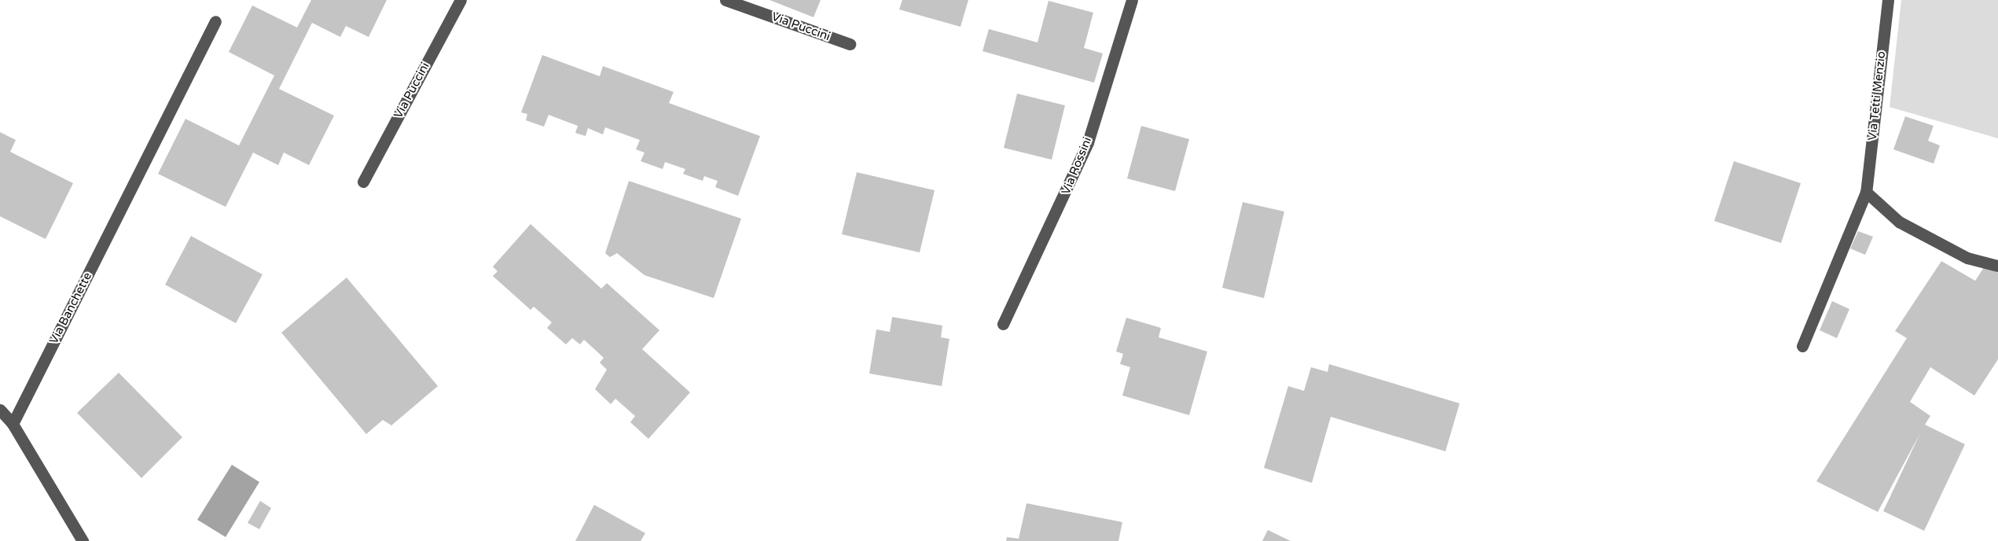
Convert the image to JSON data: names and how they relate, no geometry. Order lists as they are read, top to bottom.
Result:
{
  "streets": {
    "street": [
      "Via Puccini",
      "Via Tetti Menzio",
      "Via Rossini",
      "Via Banchette"
    ]
  }
}
